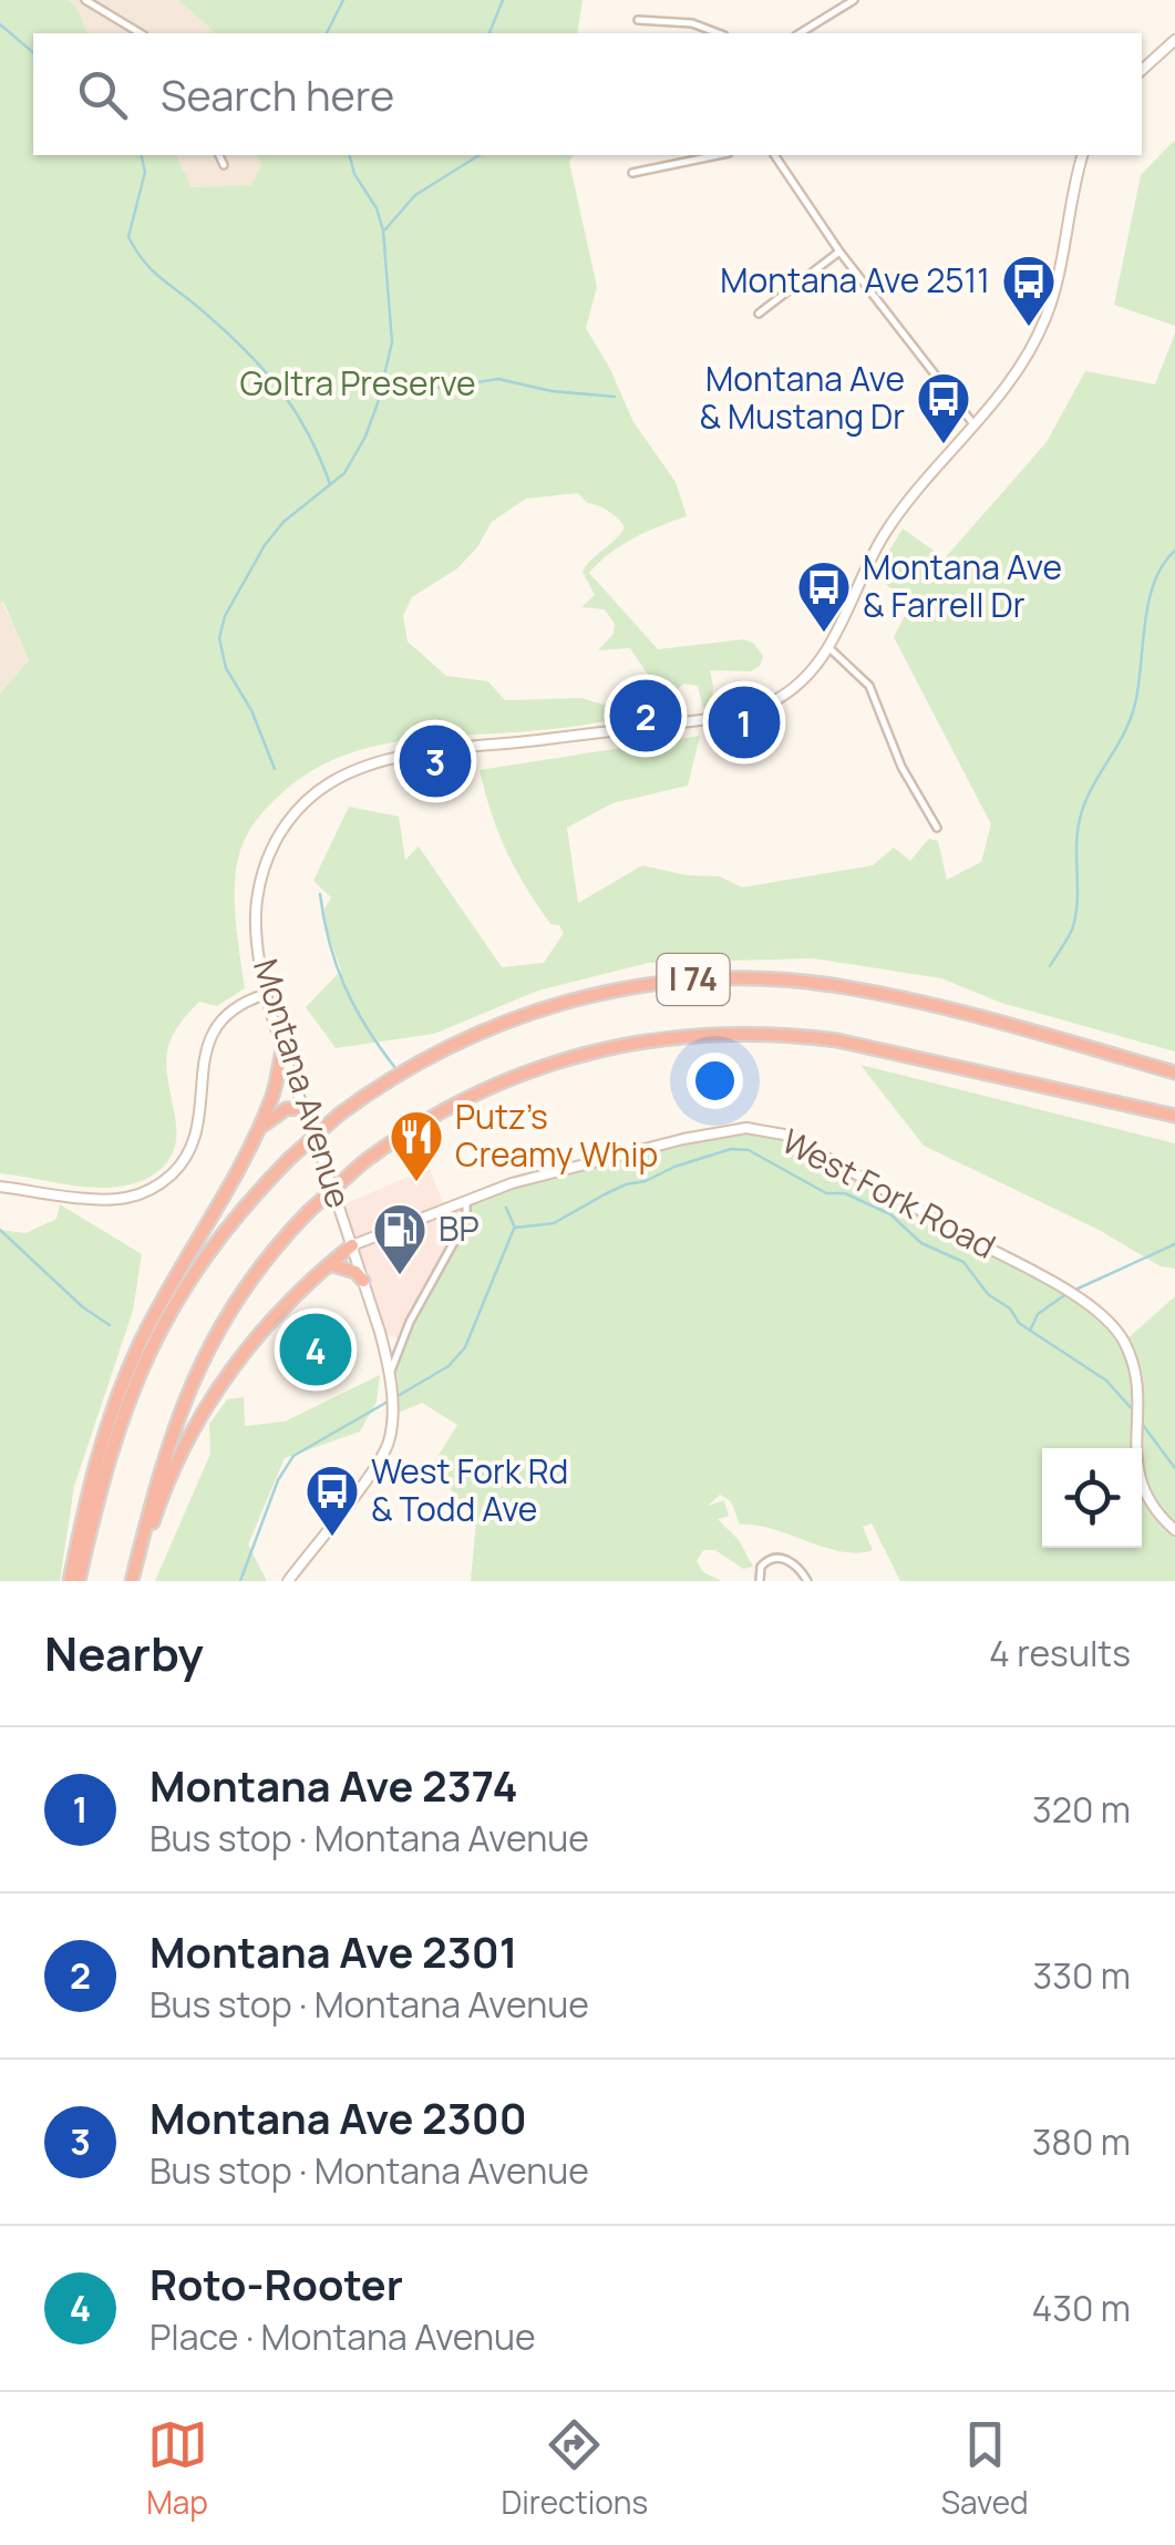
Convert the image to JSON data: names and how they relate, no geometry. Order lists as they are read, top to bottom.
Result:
{
  "streets": {
    "highway": ["I 74"],
    "street": ["Montana Avenue", "West Fork Road"]
  },
  "crossings": [
    ["Montana Avenue", "West Fork Road"]
  ],
  "parks": ["Goltra Preserve"],
  "places": {
    "bus stop": [
      "Montana Ave 2511",
      "Montana Ave & Mustang Dr",
      "Montana Ave & Farrell Dr",
      "West Fork Rd & Todd Ave"
    ],
    "restaurant": ["Putz’s Creamy Whip"],
    "fuel station": ["BP"]
  },
  "page": {
    "search": "Search here",
    "pins": [
      "2",
      "1",
      "3",
      "4"
    ],
    "heading": ["Nearby", "4 results"],
    "list": [
      {
        "mark": "1",
        "name": "Montana Ave 2374",
        "note": "Bus stop · Montana Avenue",
        "value": "320 m"
      },
      {
        "mark": "2",
        "name": "Montana Ave 2301",
        "note": "Bus stop · Montana Avenue",
        "value": "330 m"
      },
      {
        "mark": "3",
        "name": "Montana Ave 2300",
        "note": "Bus stop · Montana Avenue",
        "value": "380 m"
      },
      {
        "mark": "4",
        "name": "Roto-Rooter",
        "note": "Place · Montana Avenue",
        "value": "430 m"
      }
    ],
    "nav": ["Map", "Directions", "Saved"]
  }
}
